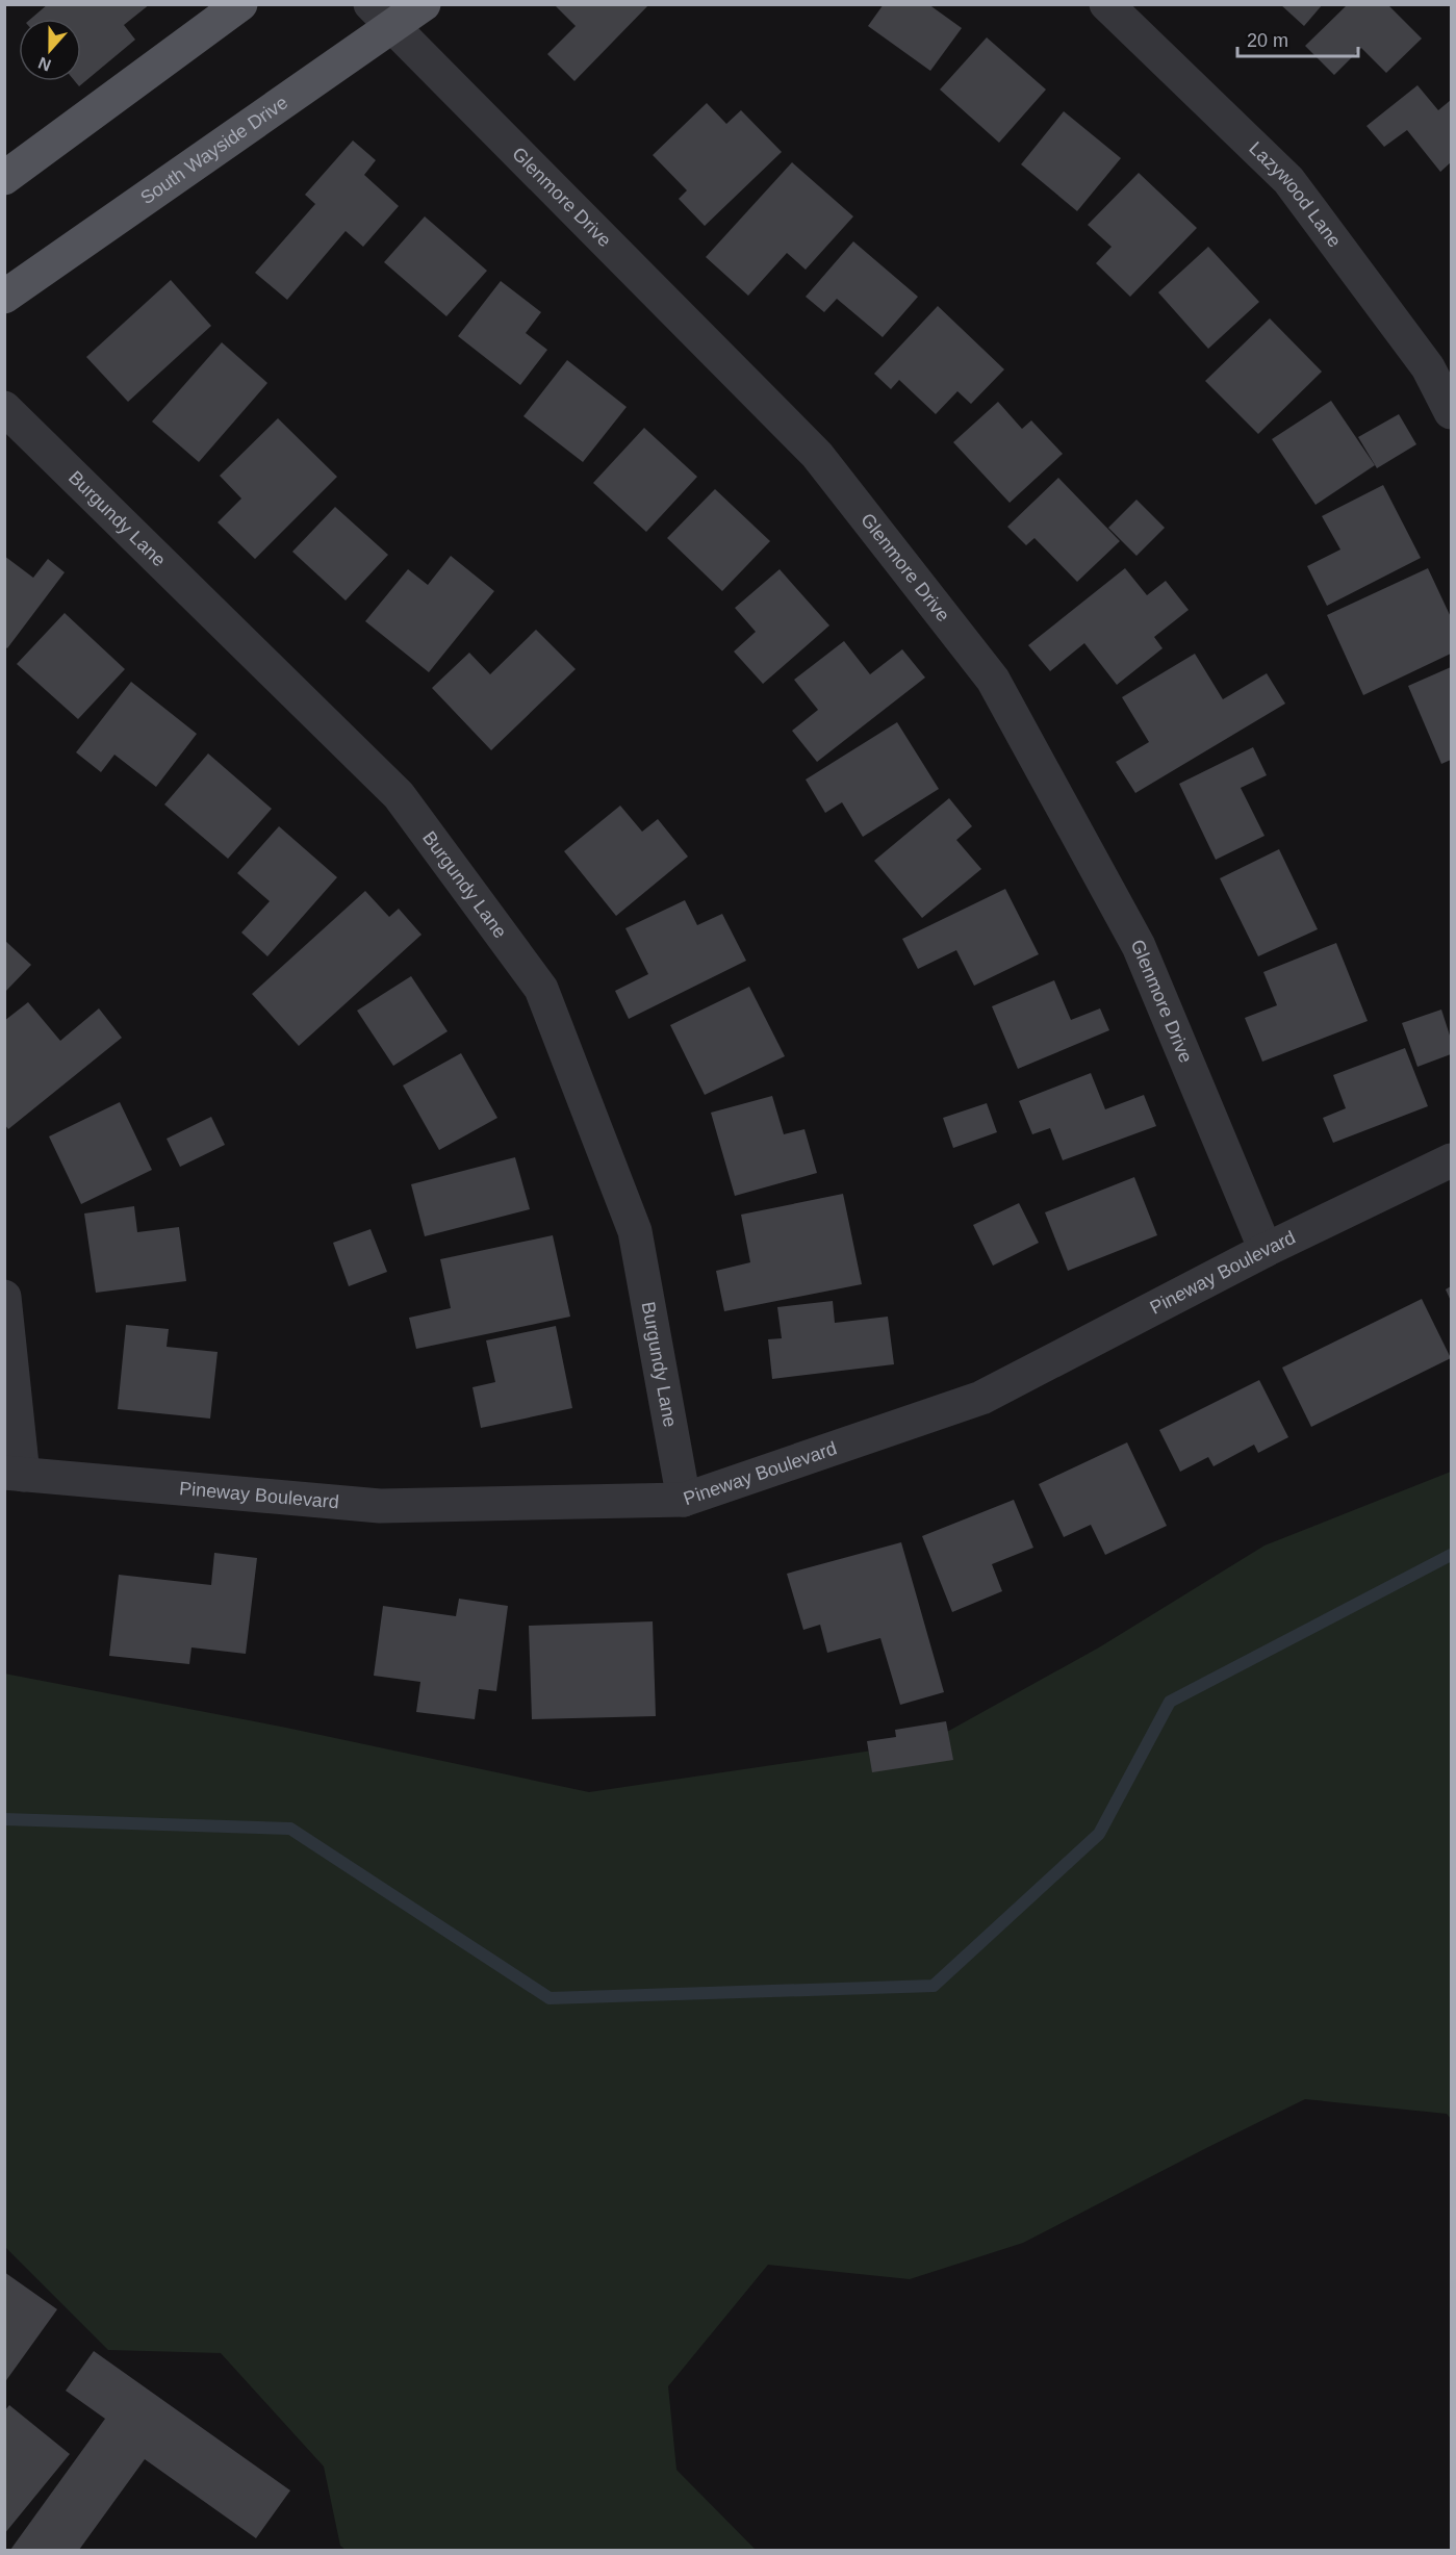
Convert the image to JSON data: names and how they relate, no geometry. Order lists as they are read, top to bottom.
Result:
{
  "streets": {
    "main road": ["South Wayside Drive"],
    "street": [
      "Lazywood Lane",
      "Glenmore Drive",
      "Burgundy Lane",
      "Pineway Boulevard"
    ]
  },
  "crossings": [
    ["South Wayside Drive", "Glenmore Drive"],
    ["Glenmore Drive", "Pineway Boulevard"],
    ["Burgundy Lane", "Pineway Boulevard"]
  ],
  "scale_bar": "20 m",
  "north": "bottom"
}
